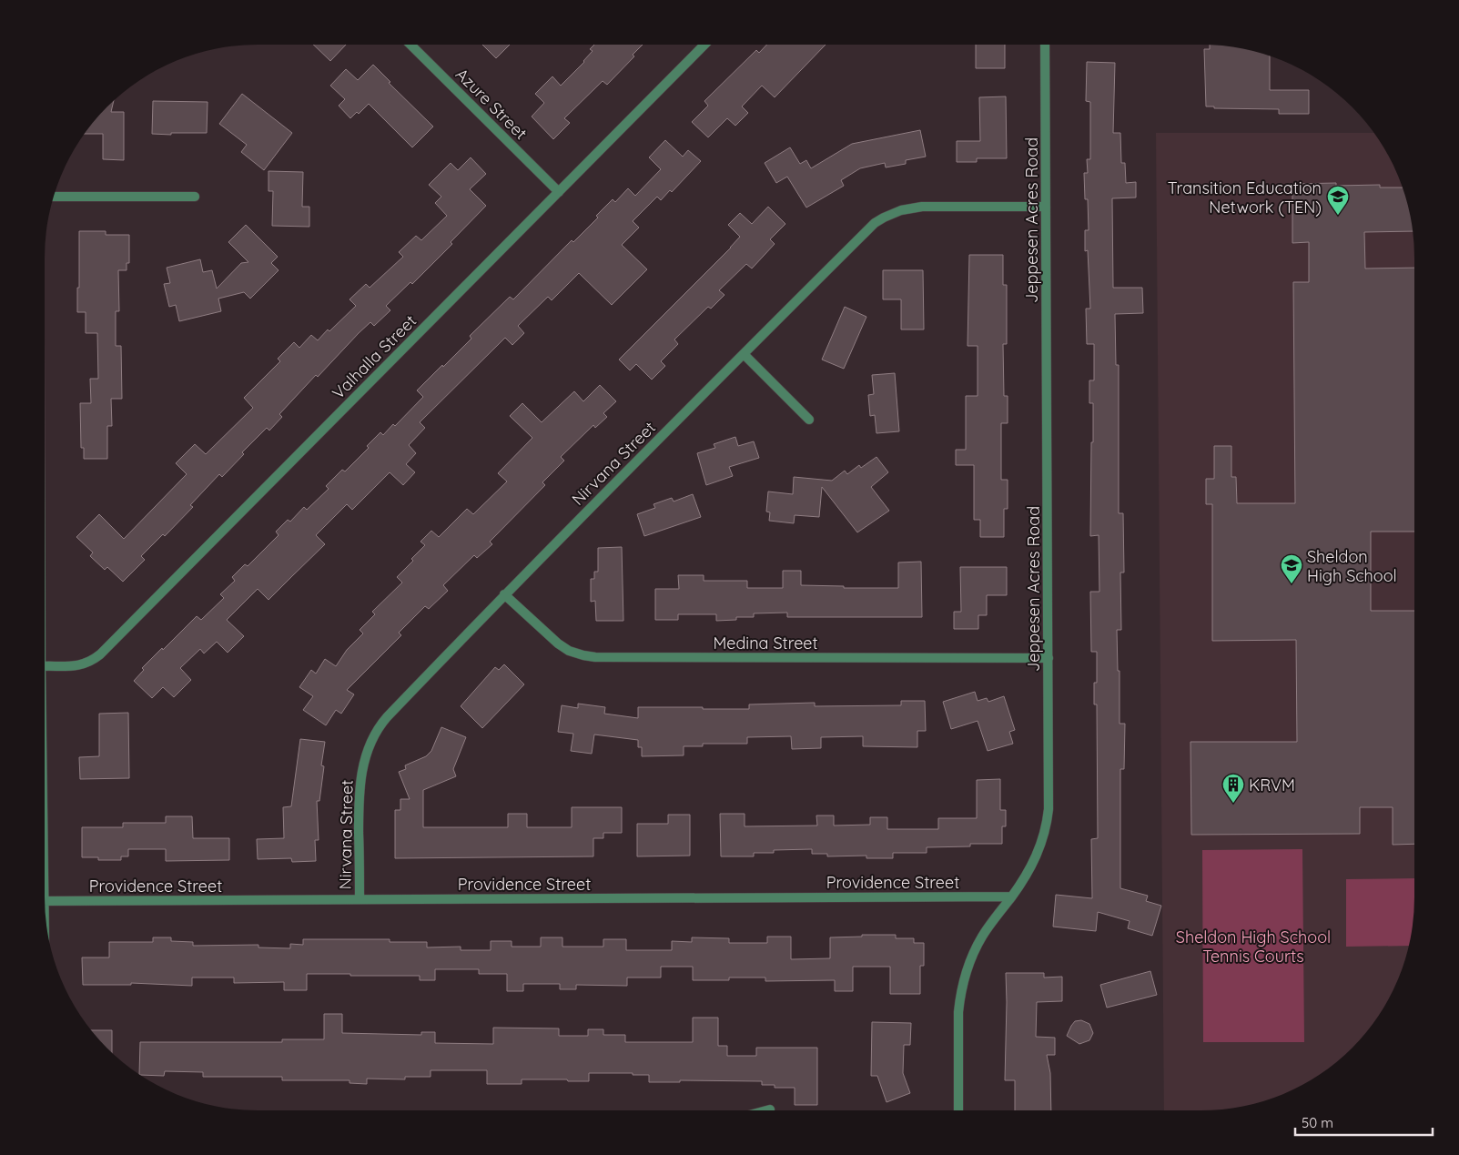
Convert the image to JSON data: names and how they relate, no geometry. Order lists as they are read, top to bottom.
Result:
{
  "streets": {
    "street": [
      "Azure Street",
      "Jeppesen Acres Road",
      "Valhalla Street",
      "Nirvana Street",
      "Medina Street",
      "Providence Street"
    ]
  },
  "crossings": [
    ["Azure Street", "Valhalla Street"],
    ["Jeppesen Acres Road", "Nirvana Street"],
    ["Jeppesen Acres Road", "Medina Street"],
    ["Jeppesen Acres Road", "Providence Street"],
    ["Nirvana Street", "Medina Street"],
    ["Nirvana Street", "Providence Street"]
  ],
  "parks": ["Sheldon High School Tennis Courts"],
  "places": {
    "school or university": ["Transition Education Network (TEN)", "Sheldon High School"],
    "building": ["KRVM"]
  },
  "scale_bar": "50 m"
}
